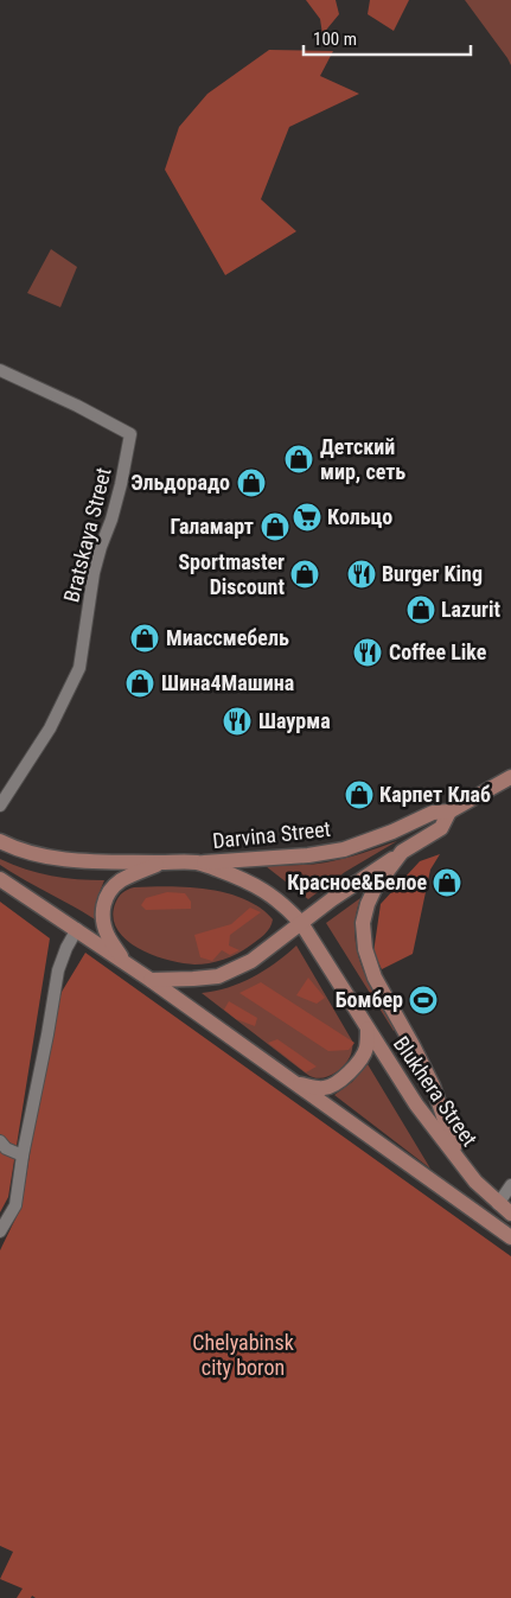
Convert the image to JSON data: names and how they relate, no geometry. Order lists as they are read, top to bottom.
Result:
{
  "streets": {
    "main road": ["Darvina Street", "Blukhera Street"],
    "street": ["Bratskaya Street"]
  },
  "crossings": [
    ["Darvina Street", "Blukhera Street"]
  ],
  "parks": ["Chelyabinsk city boron"],
  "places": {
    "shop": [
      "Детский мир, сеть",
      "Эльдорадо",
      "Галамарт",
      "Sportmaster Discount",
      "Lazurit",
      "Миассмебель",
      "Шина4Машина",
      "Карпет Клаб",
      "Красное&Белое"
    ],
    "supermarket": ["Кольцо"],
    "restaurant": ["Burger King", "Coffee Like", "Шаурма"],
    "sports": ["Бомбер"]
  },
  "scale_bar": "100 m"
}
